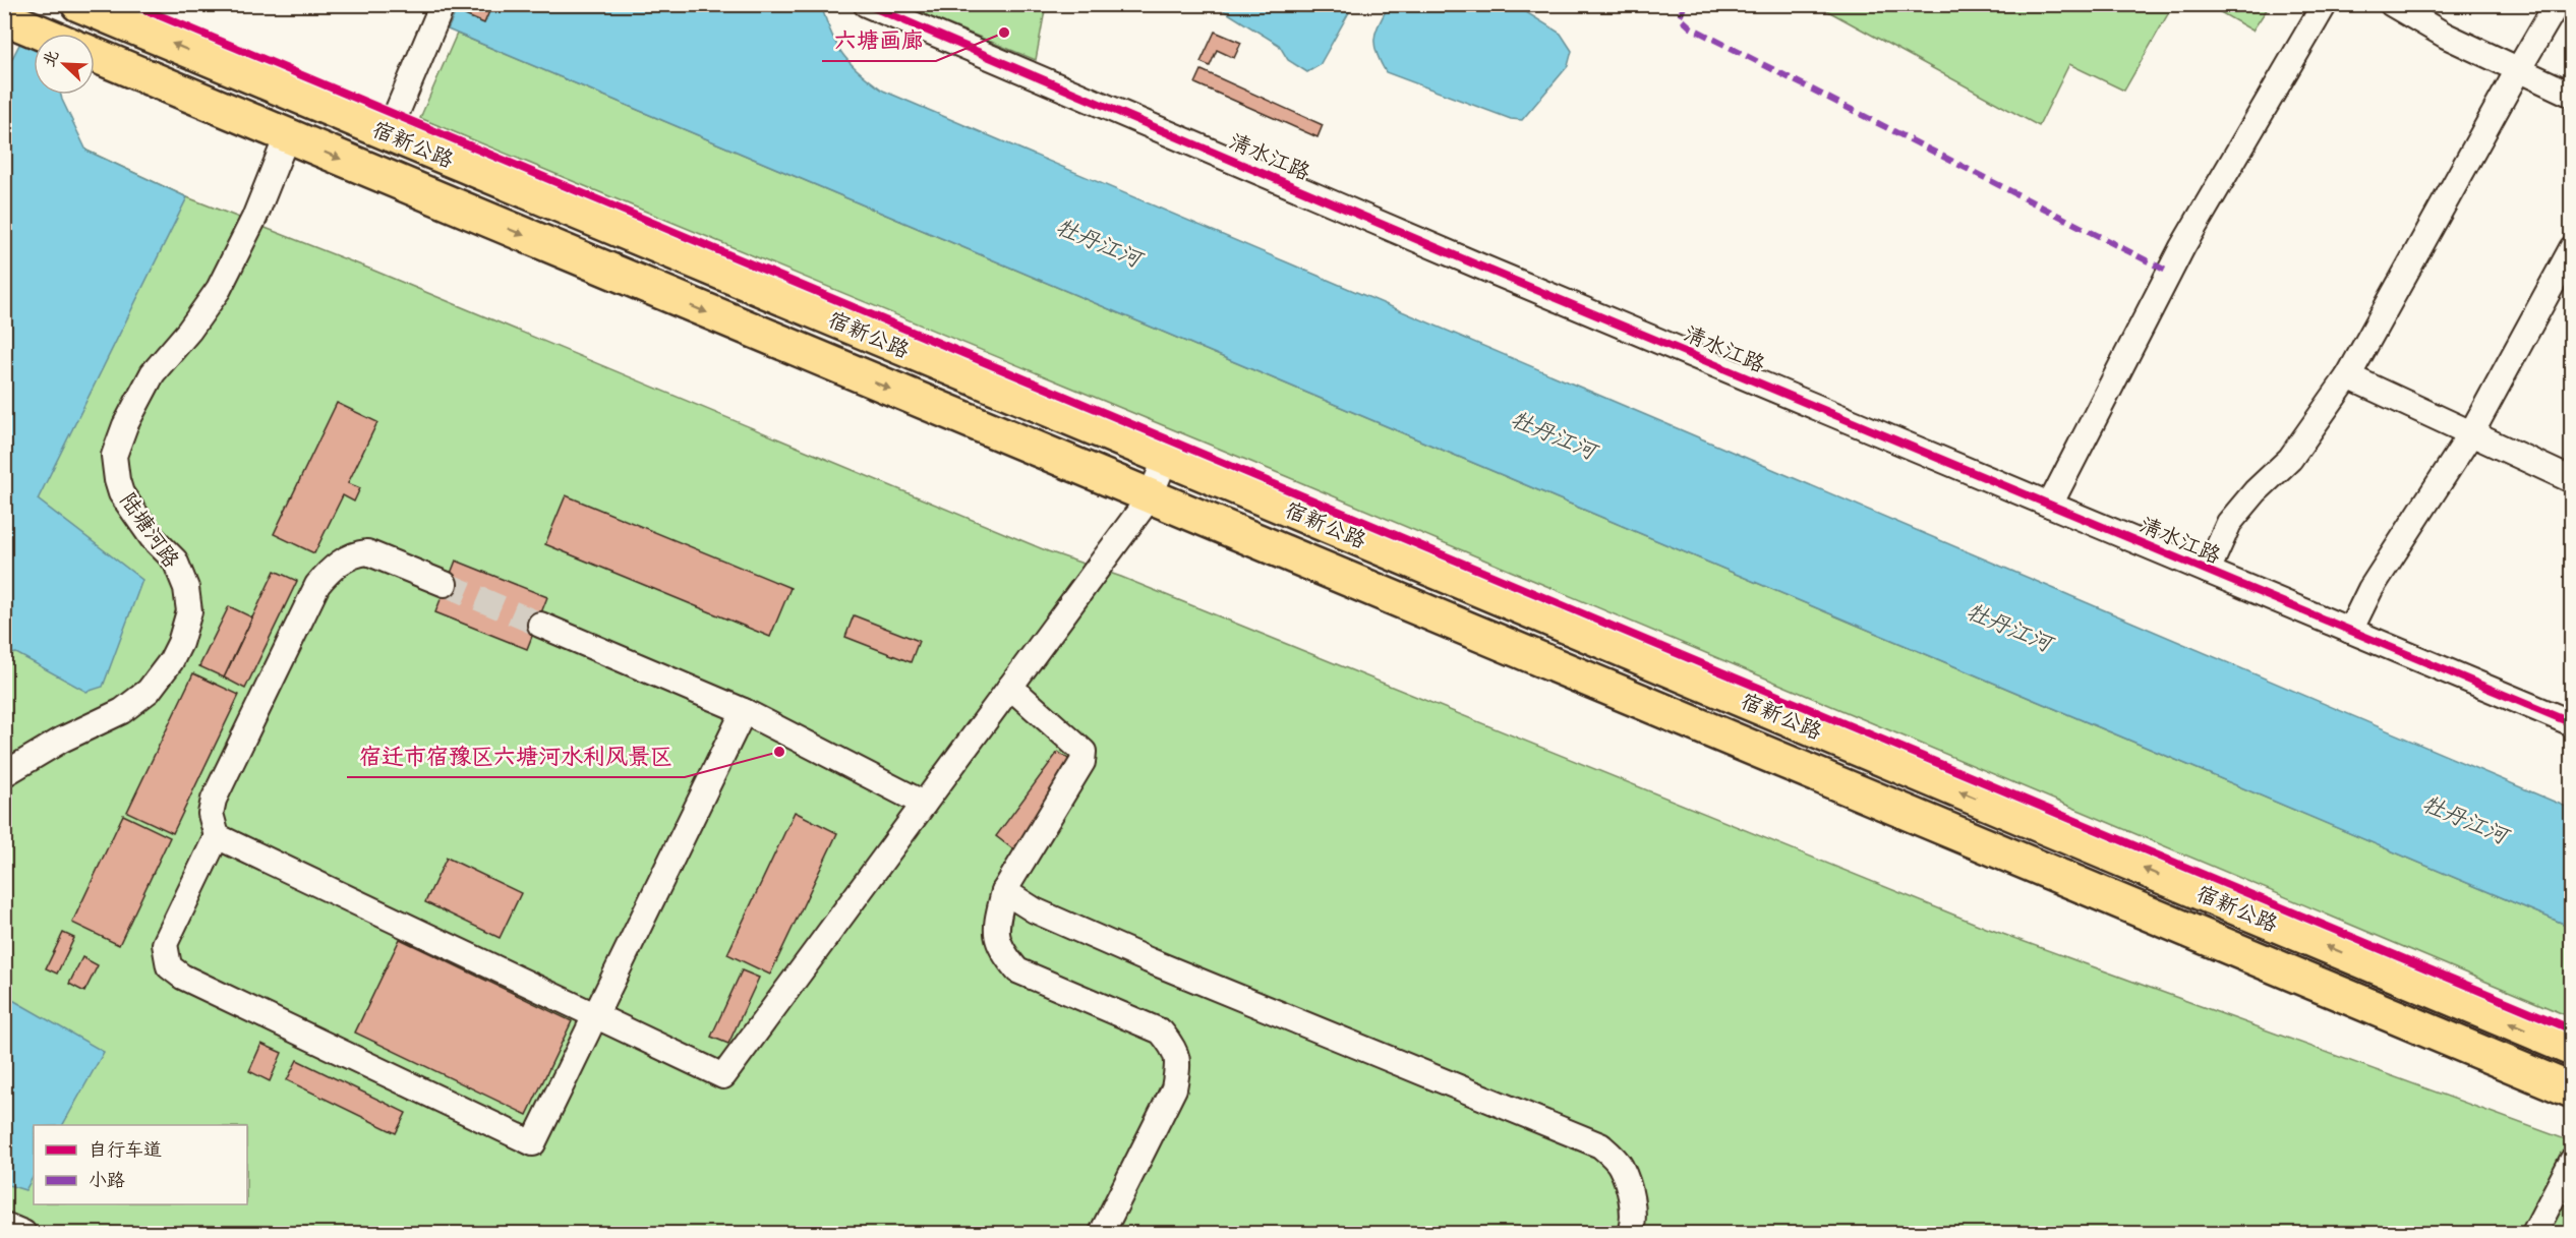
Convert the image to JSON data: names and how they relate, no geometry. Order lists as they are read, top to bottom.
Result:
{
  "streets": {
    "highway": ["宿新公路"],
    "street": ["清水江路", "陆塘河路"]
  },
  "crossings": [
    ["宿新公路", "陆塘河路"]
  ],
  "water": ["牡丹江河"],
  "places": ["六塘画廊", "宿迁市宿豫区六塘河水利风景区"],
  "legend": ["自行车道", "小路"],
  "north": "top left"
}
